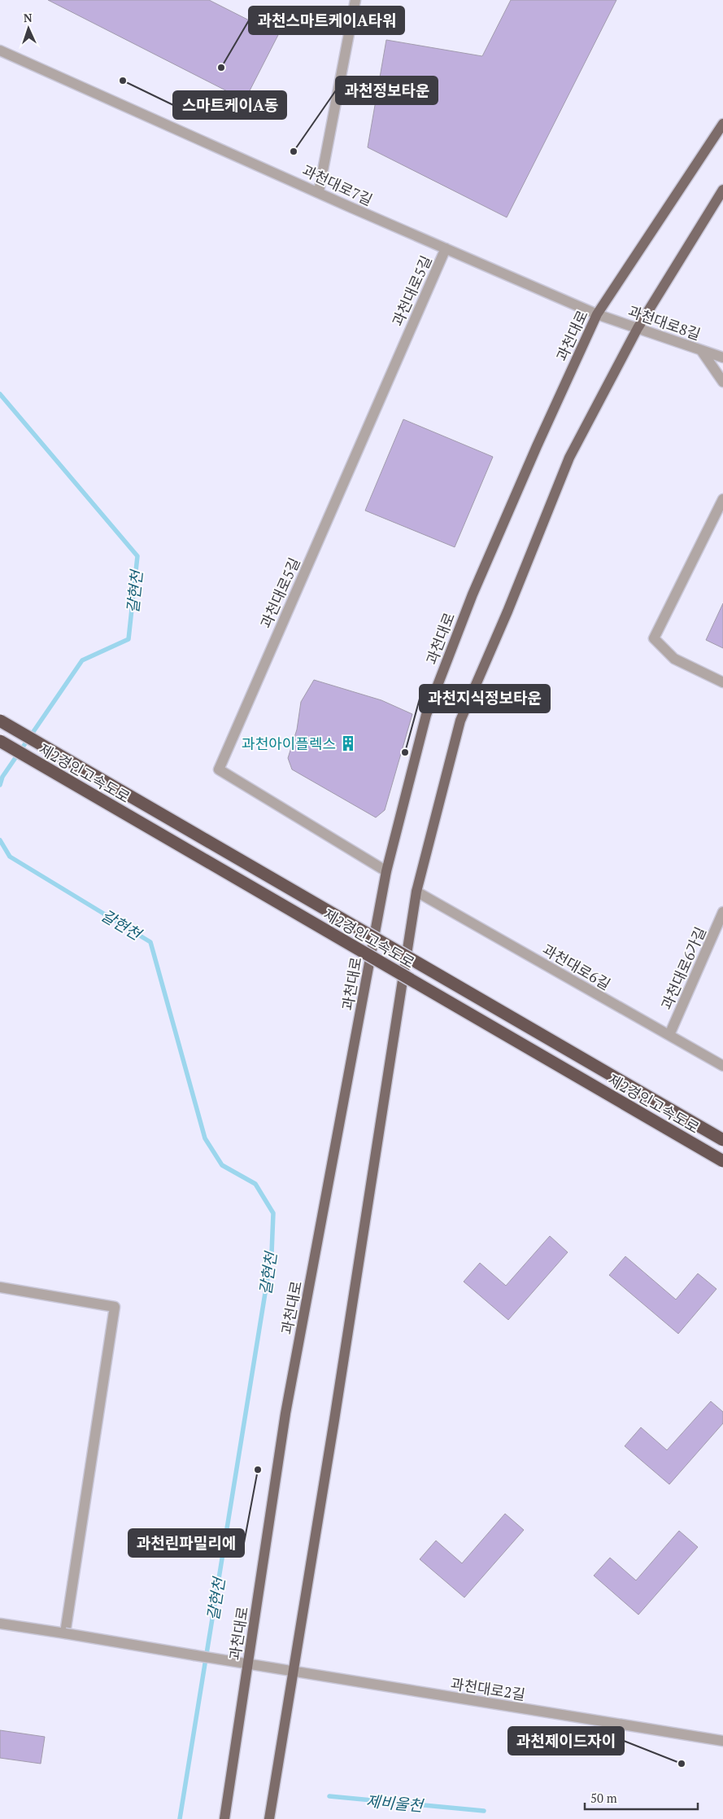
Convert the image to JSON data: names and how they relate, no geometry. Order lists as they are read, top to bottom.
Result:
{
  "streets": {
    "highway": ["제2경인고속도로"],
    "main road": ["과천대로"],
    "street": [
      "과천대로7길",
      "과천대로5길",
      "과천대로8길",
      "과천대로6길",
      "과천대로6가길",
      "과천대로2길"
    ]
  },
  "crossings": [
    ["과천대로7길", "과천대로5길"],
    ["과천대로7길", "과천대로8길"],
    ["과천대로7길", "과천대로"],
    ["과천대로5길", "과천대로"],
    ["과천대로8길", "과천대로"],
    ["과천대로", "과천대로2길"],
    ["과천대로6길", "과천대로6가길"]
  ],
  "water": ["갈현천", "제비울천"],
  "places": {
    "other": [
      "과천스마트케이A타워",
      "스마트케이A동",
      "과천정보타운",
      "과천지식정보타운",
      "과천린파밀리에",
      "과천제이드자이"
    ],
    "building": ["과천아이플렉스"]
  },
  "scale_bar": "50 m",
  "north": "top"
}
